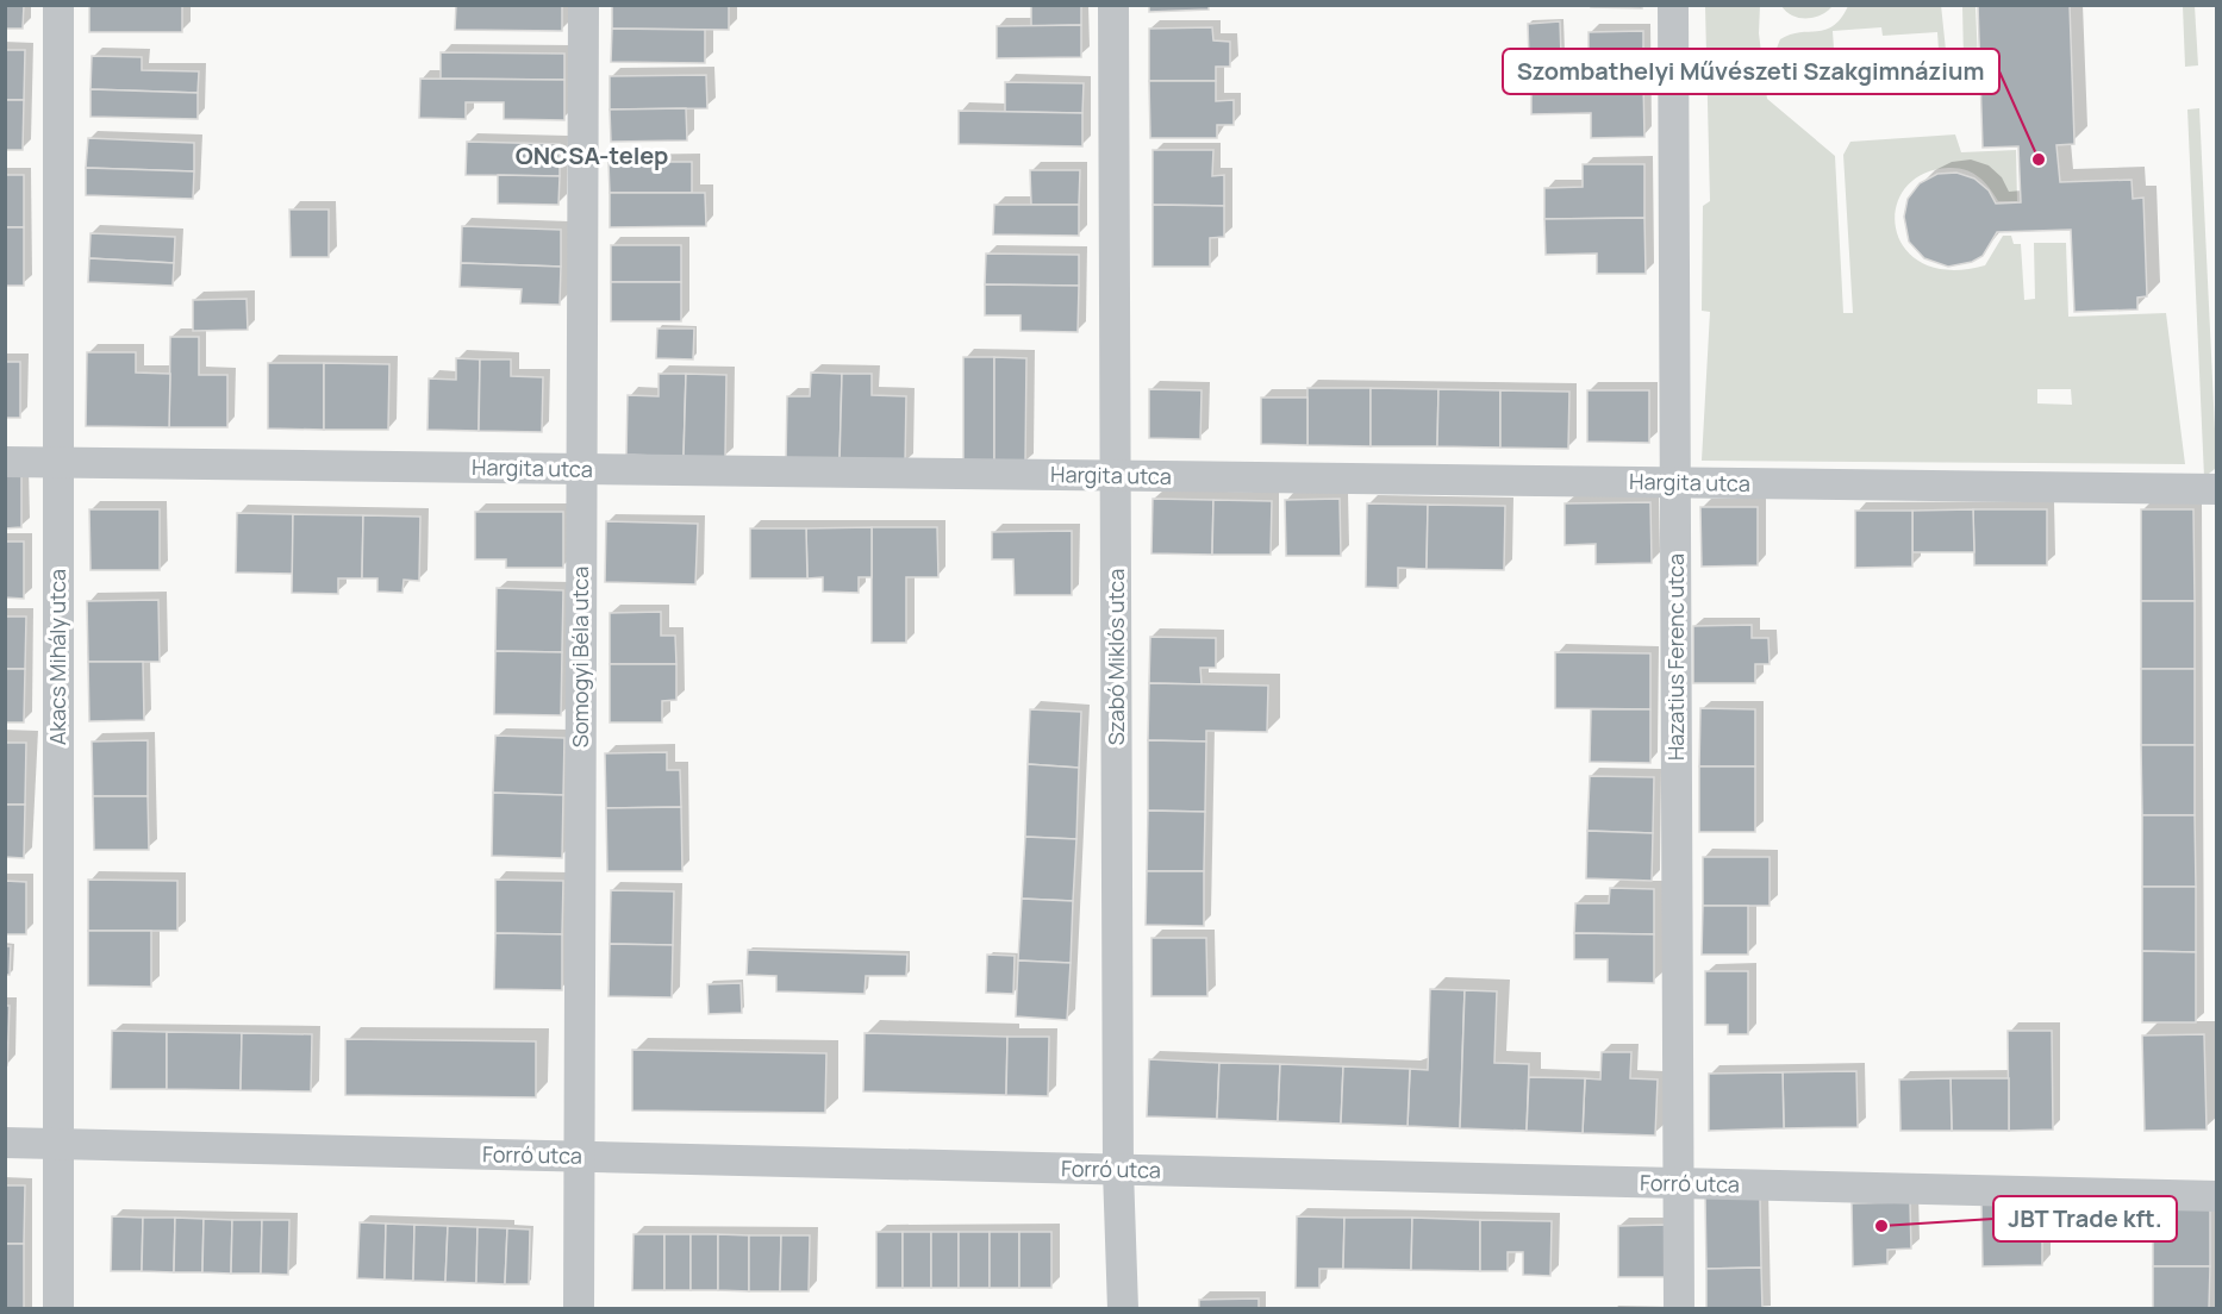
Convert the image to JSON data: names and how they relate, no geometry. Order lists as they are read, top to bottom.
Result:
{
  "streets": {
    "street": [
      "Hargita utca",
      "Akacs Mihály utca",
      "Somogyi Béla utca",
      "Szabó Miklós utca",
      "Hazatius Ferenc utca",
      "Forró utca"
    ]
  },
  "crossings": [
    ["Hargita utca", "Akacs Mihály utca"],
    ["Hargita utca", "Somogyi Béla utca"],
    ["Hargita utca", "Szabó Miklós utca"],
    ["Hargita utca", "Hazatius Ferenc utca"],
    ["Akacs Mihály utca", "Forró utca"],
    ["Somogyi Béla utca", "Forró utca"],
    ["Szabó Miklós utca", "Forró utca"],
    ["Hazatius Ferenc utca", "Forró utca"]
  ],
  "districts": ["ONCSA-telep"],
  "places": ["Szombathelyi Művészeti Szakgimnázium", "JBT Trade kft."]
}
